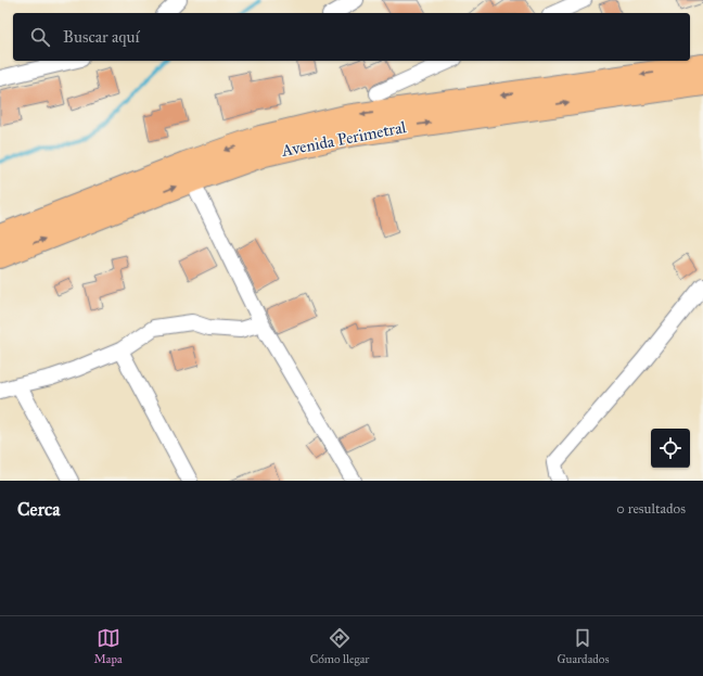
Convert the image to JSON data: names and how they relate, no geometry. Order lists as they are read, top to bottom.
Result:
{
  "streets": {
    "main road": ["Avenida Perimetral"]
  },
  "page": {
    "search": "Buscar aquí",
    "heading": ["Cerca", "0 resultados"],
    "nav": ["Mapa", "Cómo llegar", "Guardados"]
  }
}
